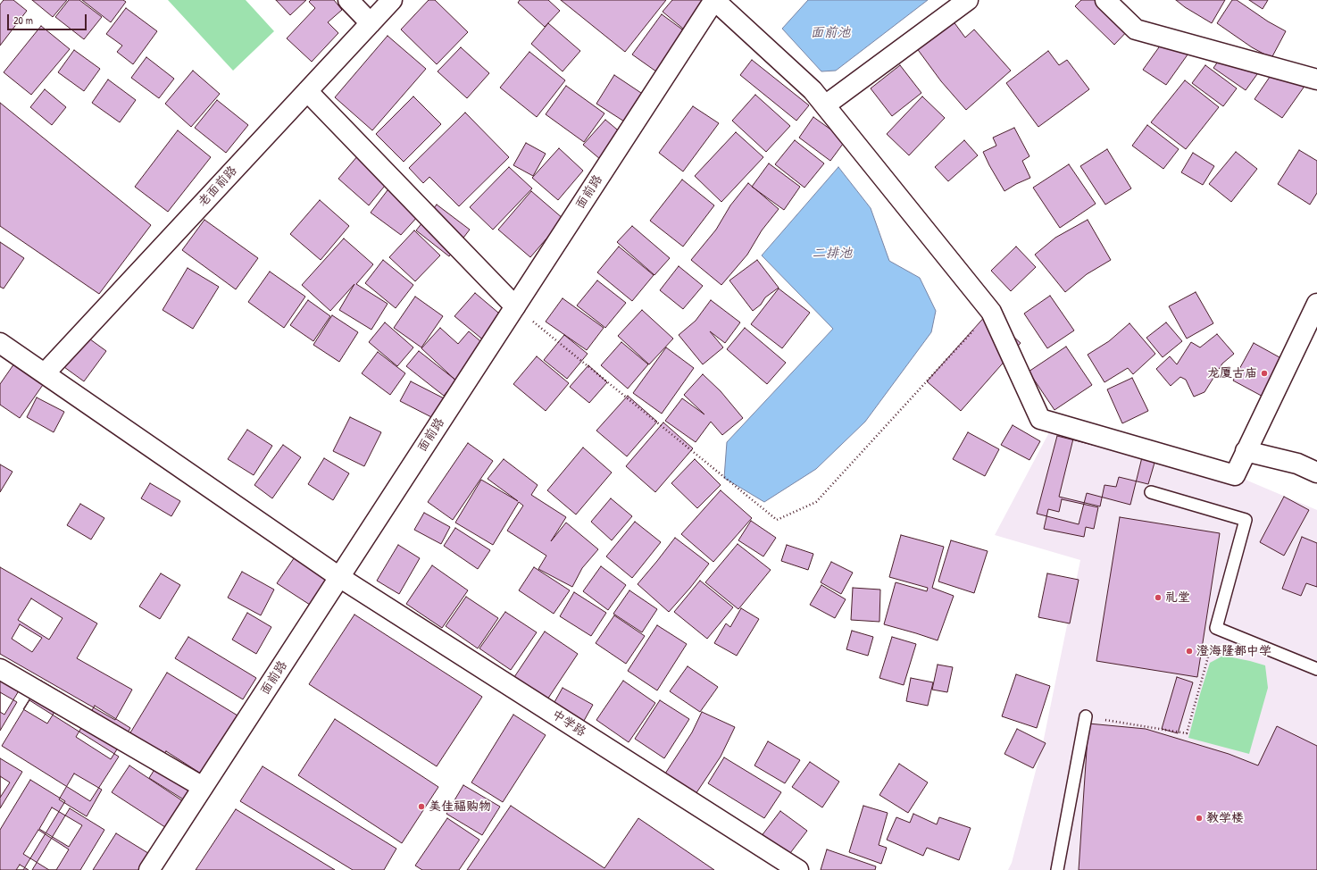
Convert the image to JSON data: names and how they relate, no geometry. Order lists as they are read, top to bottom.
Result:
{
  "streets": {
    "street": ["老面前路", "面前路", "中学路"]
  },
  "crossings": [
    ["老面前路", "中学路"],
    ["面前路", "中学路"]
  ],
  "water": ["面前池", "二排池"],
  "places": [
    "龙厦古庙",
    "礼堂",
    "澄海隆都中学",
    "美佳福购物",
    "教学楼"
  ],
  "scale_bar": "20 m"
}
